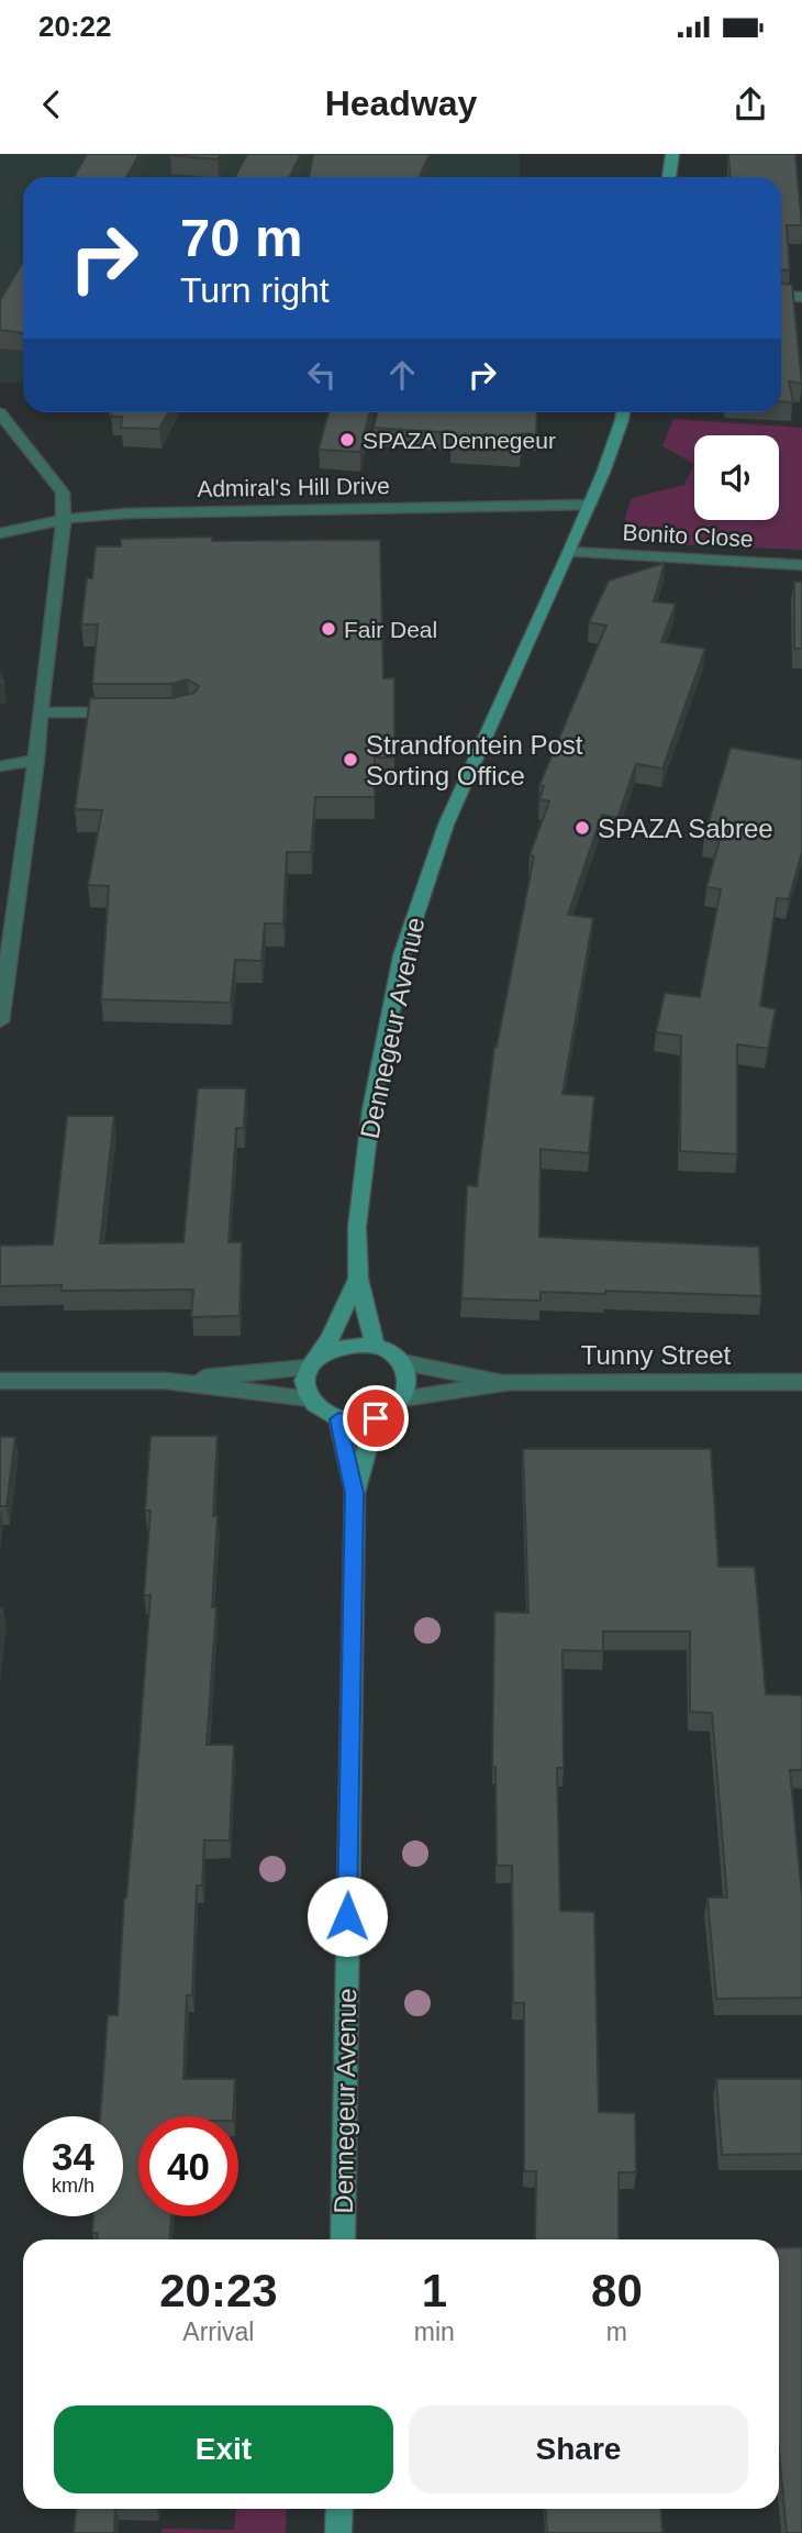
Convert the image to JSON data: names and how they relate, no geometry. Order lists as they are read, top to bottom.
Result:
{
  "streets": {
    "street": [
      "Admiral's Hill Drive",
      "Bonito Close",
      "Dennegeur Avenue",
      "Tunny Street"
    ]
  },
  "crossings": [
    ["Admiral's Hill Drive", "Dennegeur Avenue"],
    ["Bonito Close", "Dennegeur Avenue"],
    ["Dennegeur Avenue", "Tunny Street"]
  ],
  "places": [
    "SPAZA Dennegeur",
    "Fair Deal",
    "Strandfontein Post Sorting Office",
    "SPAZA Sabree"
  ],
  "page": {
    "status": "20:22",
    "header": "Headway",
    "turn": ["70 m", "Turn right"],
    "speed": "34 km/h",
    "limit": "40",
    "eta": [
      "20:23",
      "Arrival",
      "1",
      "min",
      "80",
      "m"
    ],
    "buttons": ["Exit", "Share"]
  }
}
